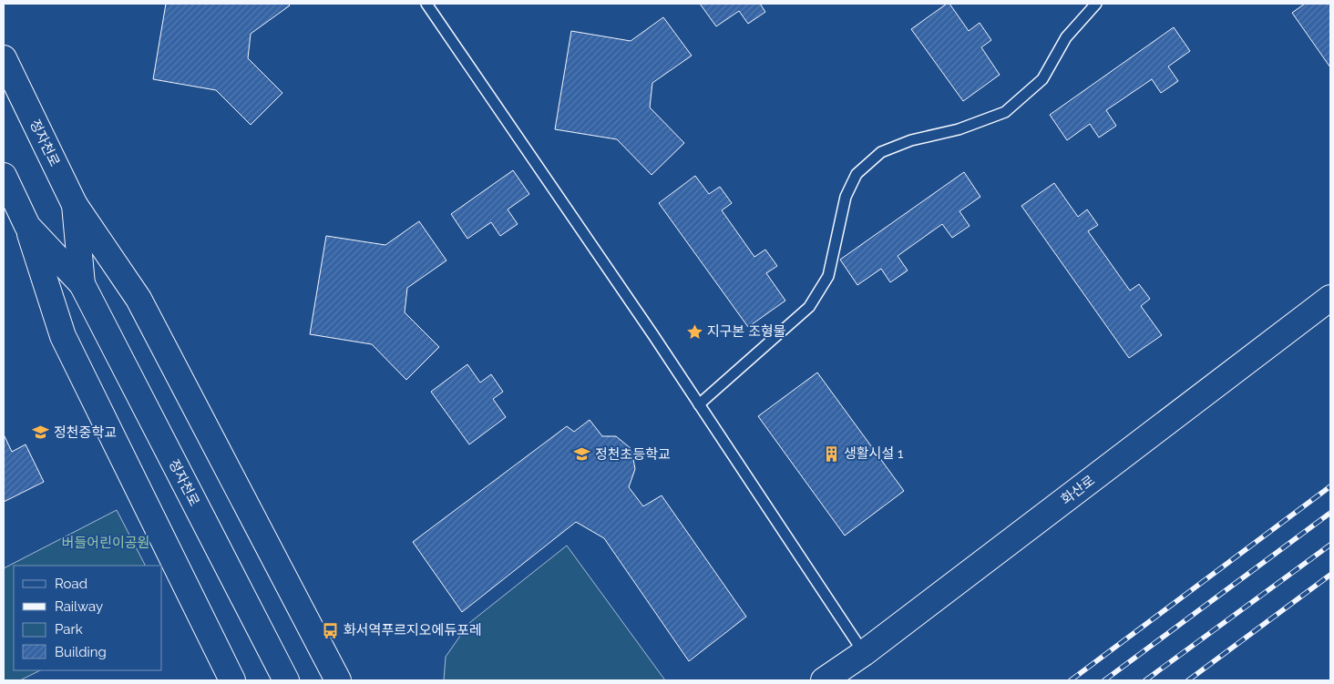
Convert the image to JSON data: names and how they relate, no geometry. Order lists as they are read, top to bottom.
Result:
{
  "streets": {
    "street": ["정자천로", "화산로"]
  },
  "parks": ["버들어린이공원"],
  "places": {
    "place": ["지구본 조형물"],
    "school or university": ["정천중학교", "정천초등학교"],
    "building": ["생활시설 1"],
    "bus stop": ["화서역푸르지오에듀포레"]
  },
  "legend": [
    "Road",
    "Railway",
    "Park",
    "Building"
  ]
}
